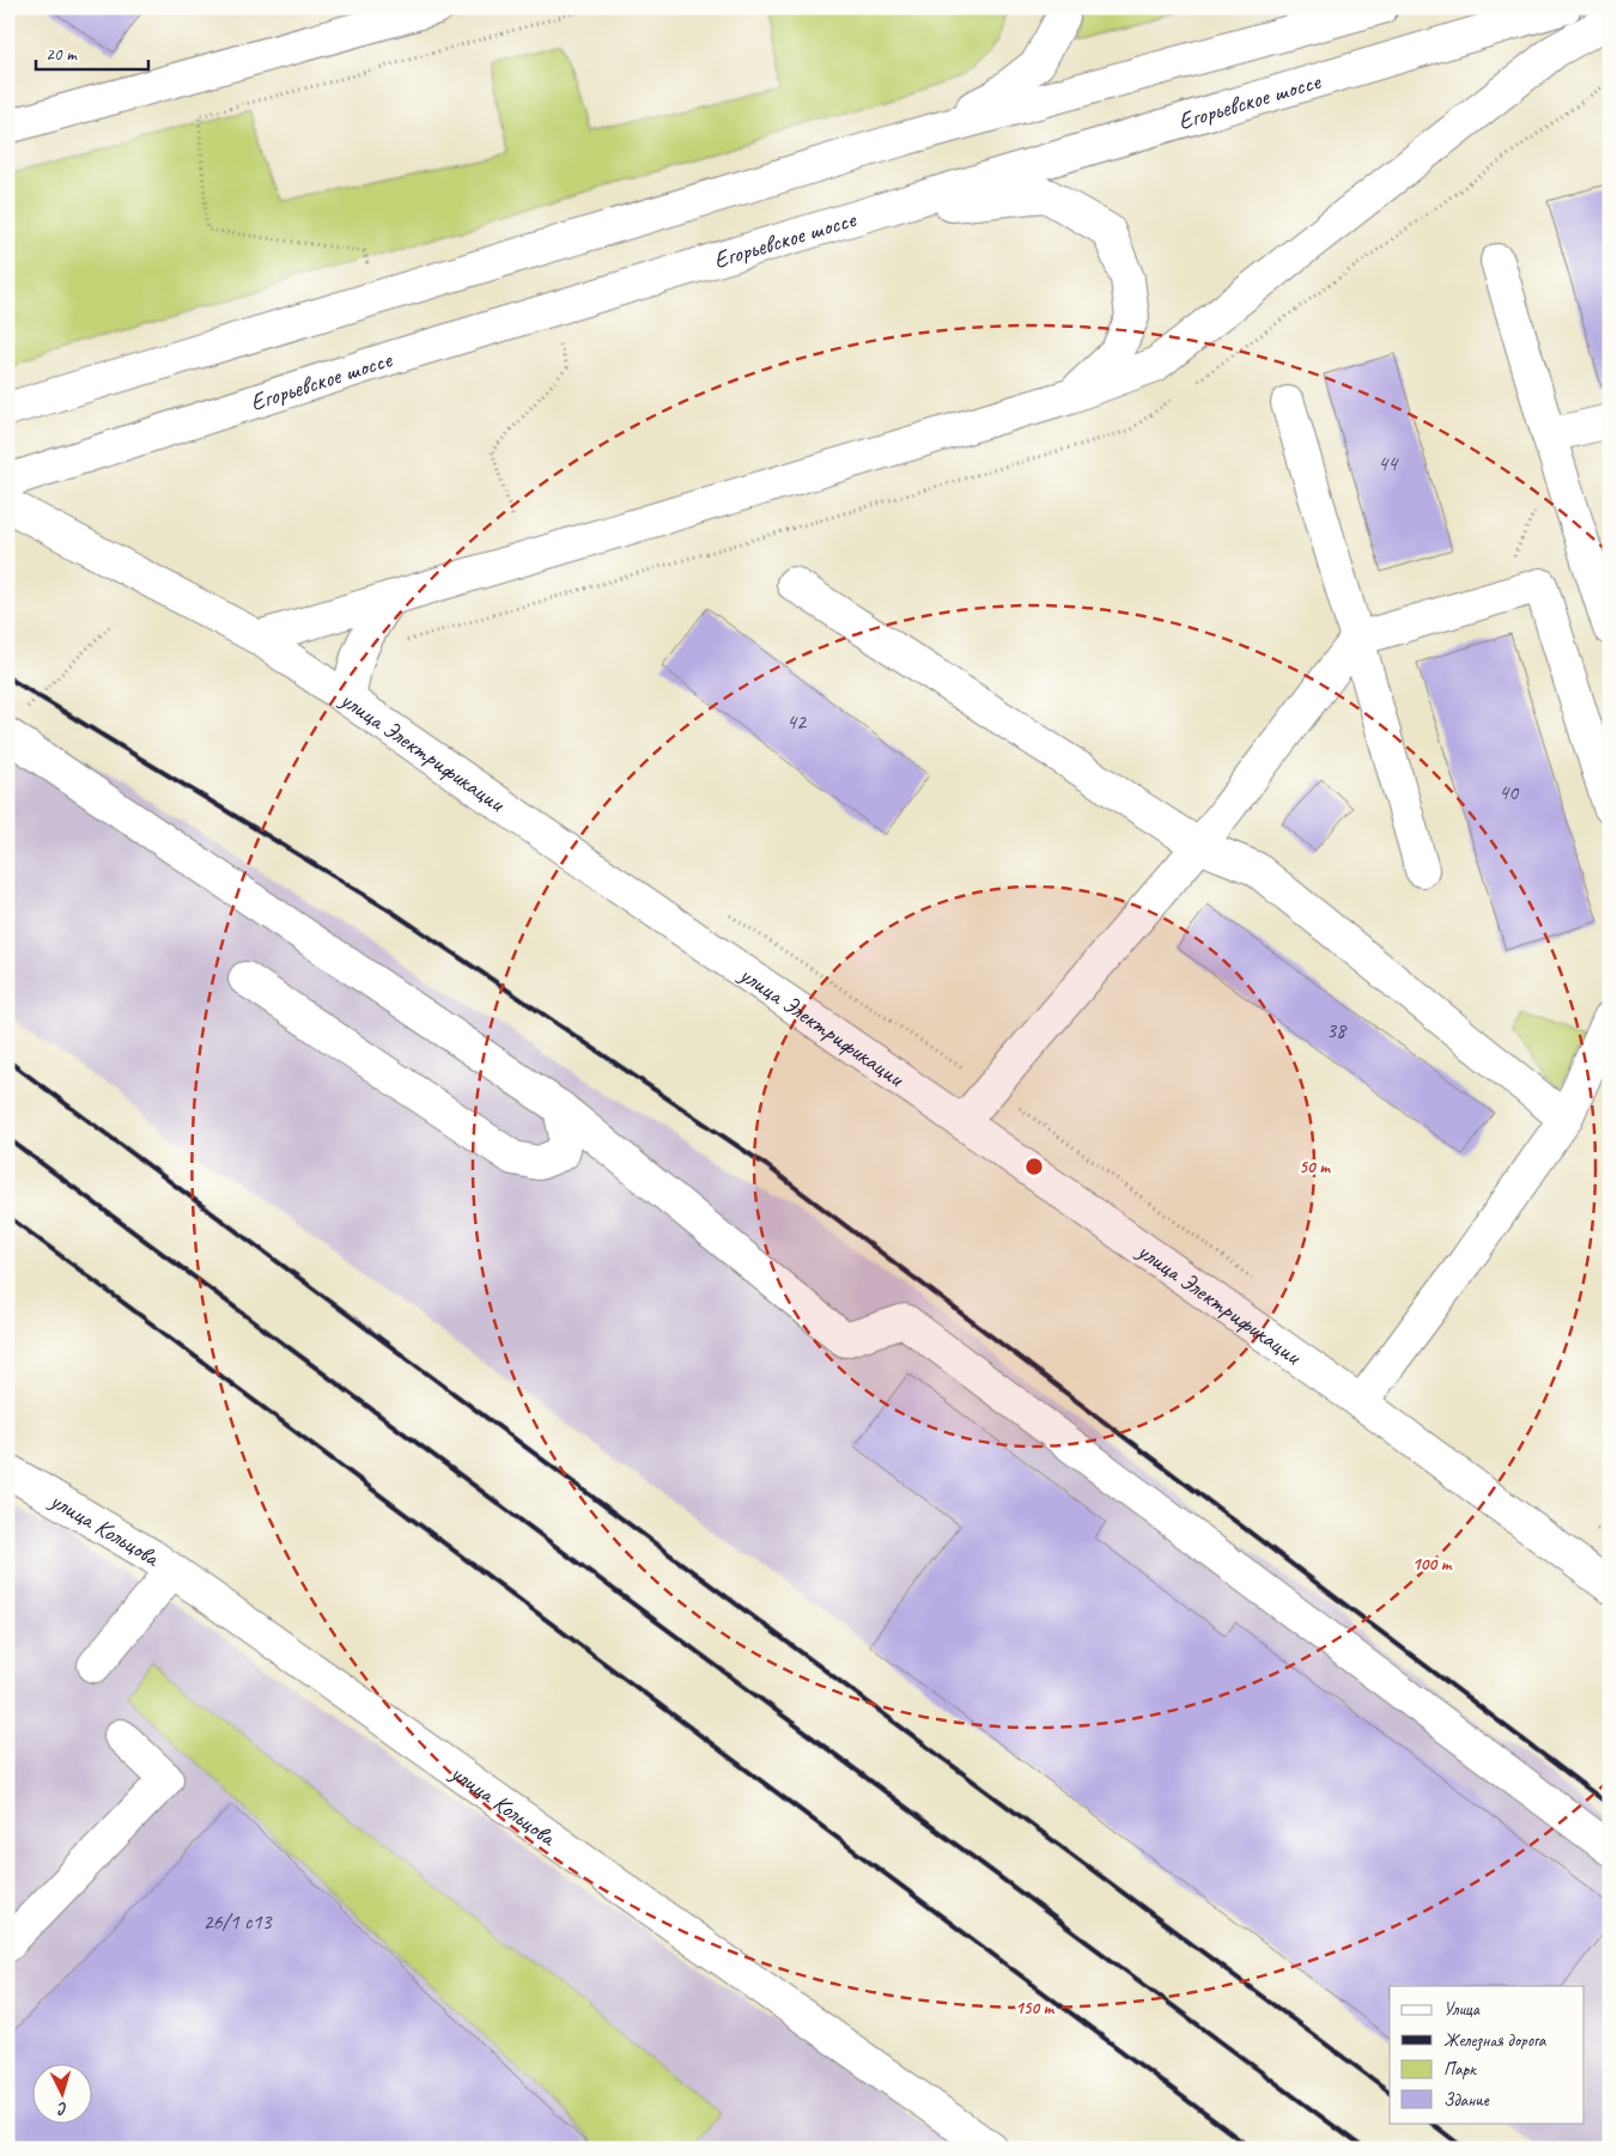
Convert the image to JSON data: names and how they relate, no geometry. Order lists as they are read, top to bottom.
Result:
{
  "streets": {
    "main road": ["Егорьевское шоссе", "улица Электрификации", "улица Кольцова"]
  },
  "house_numbers": [
    "44",
    "42",
    "40",
    "38",
    "26/1 с13"
  ],
  "legend": [
    "Улица",
    "Железная дорога",
    "Парк",
    "Здание"
  ],
  "scale_bar": "20 m",
  "north": "bottom",
  "rings": ["50 m", "100 m", "150 m"]
}
